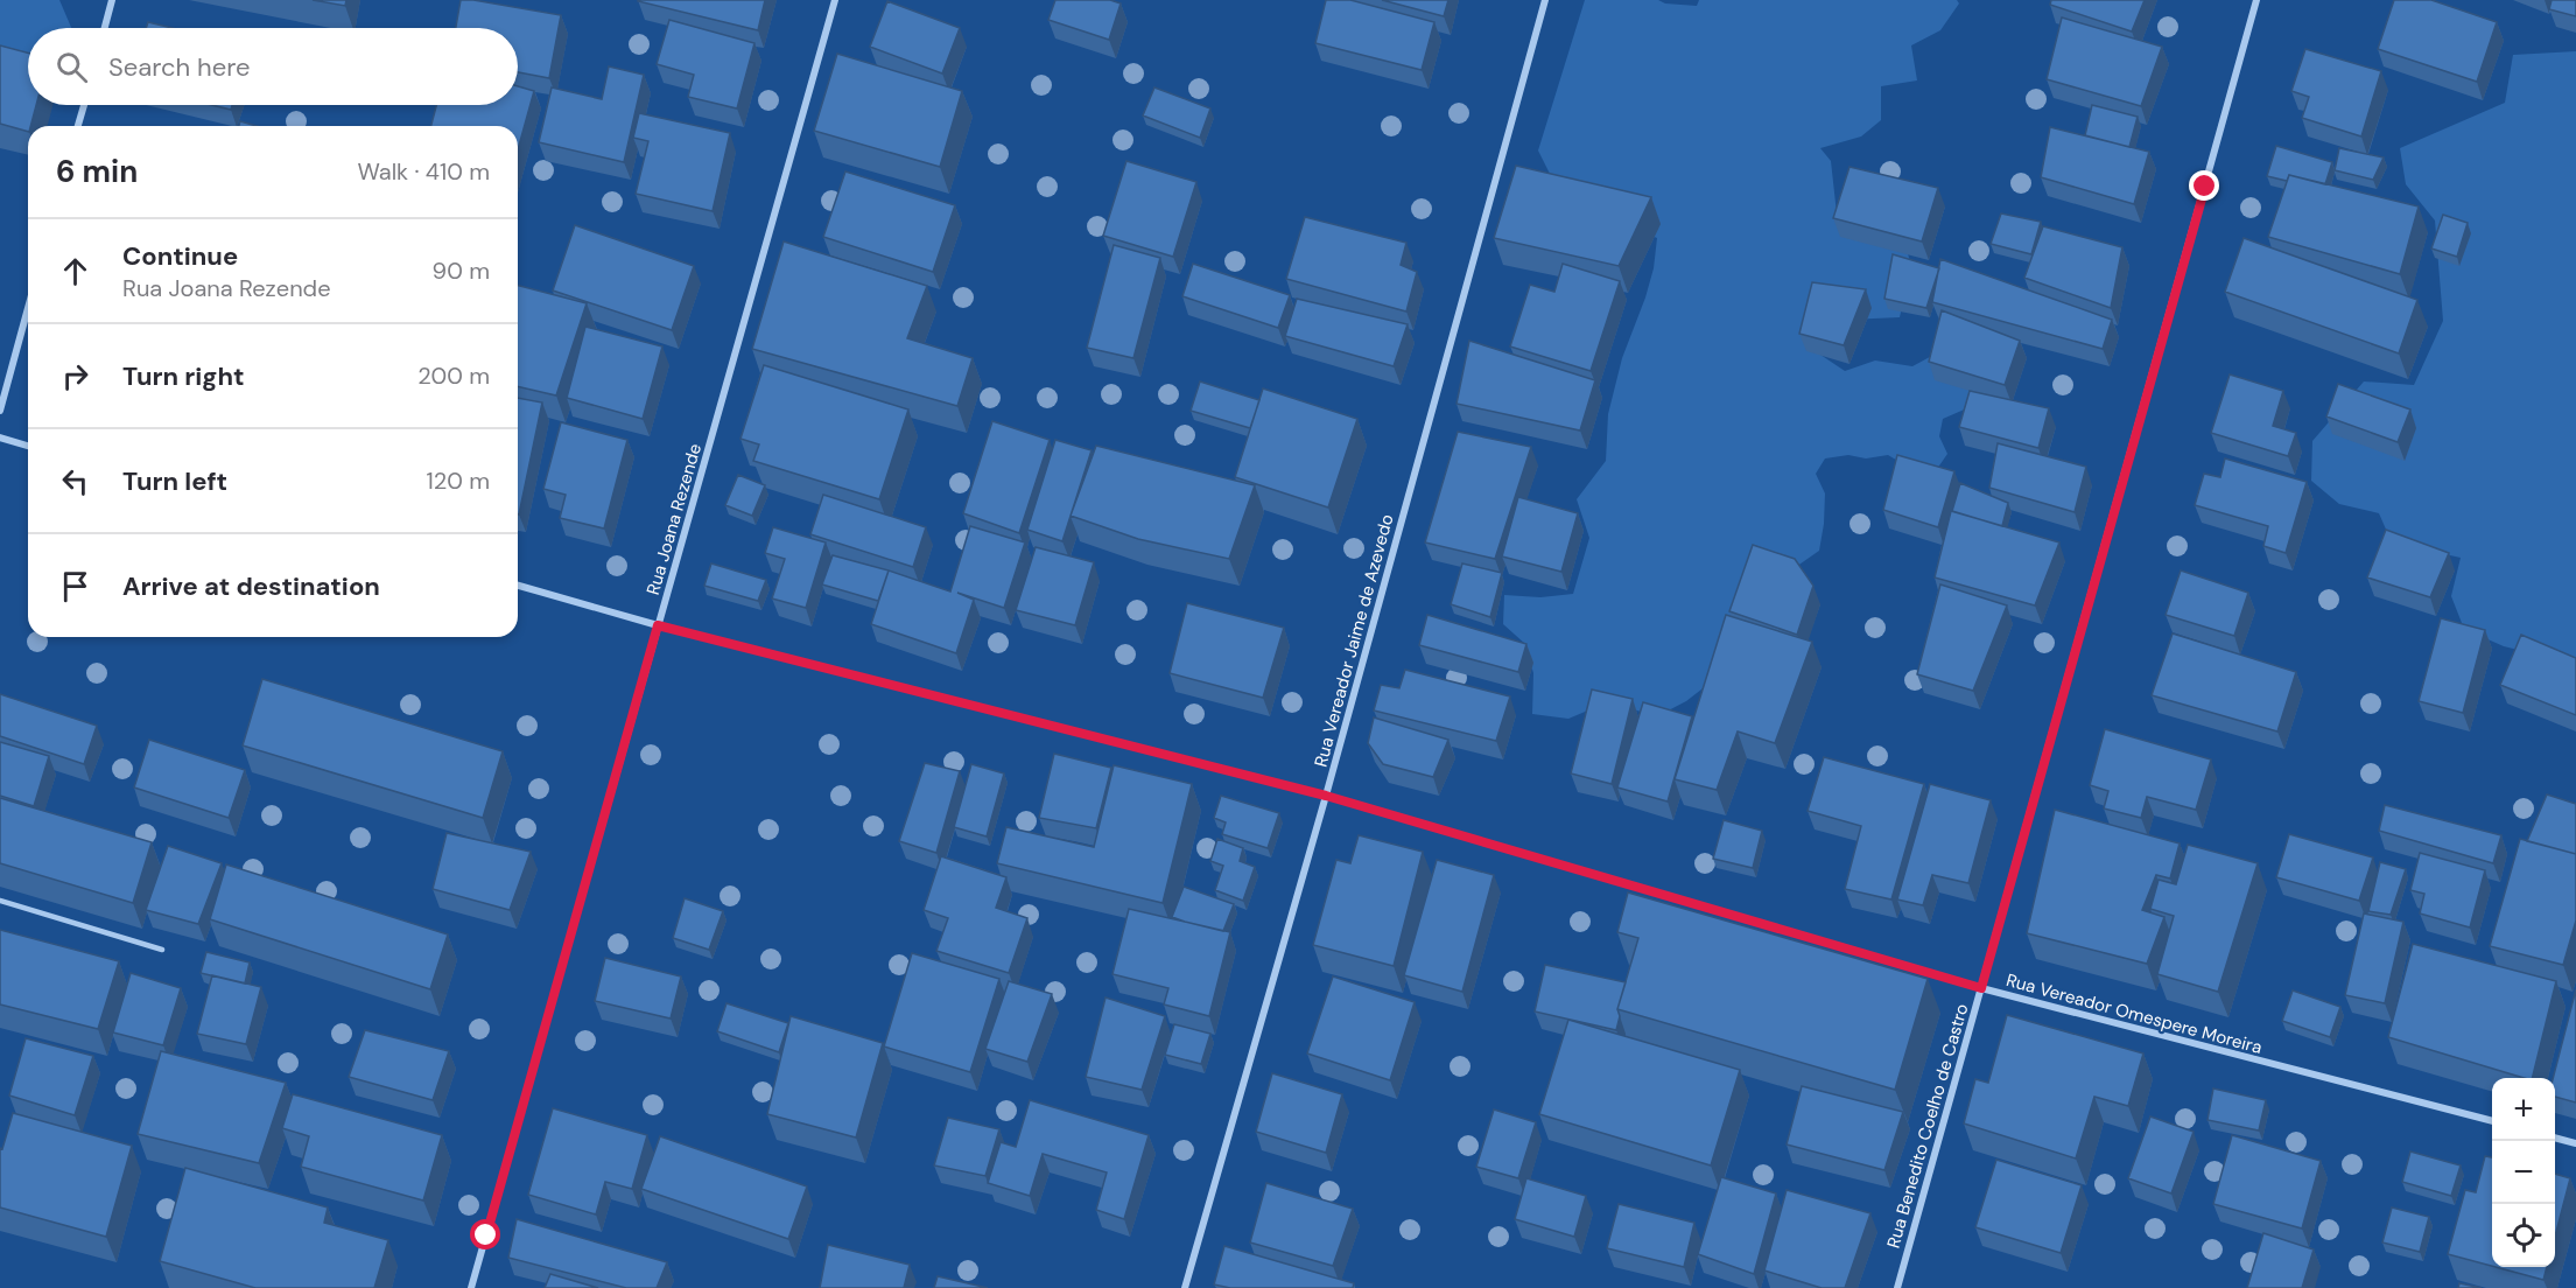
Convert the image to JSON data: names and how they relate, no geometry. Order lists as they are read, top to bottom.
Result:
{
  "streets": {
    "street": [
      "Rua Joana Rezende",
      "Rua Vereador Jaime de Azevedo",
      "Rua Vereador Omespere Moreira",
      "Rua Benedito Coelho de Castro"
    ]
  },
  "crossings": [
    ["Rua Joana Rezende", "Rua Vereador Omespere Moreira"],
    ["Rua Vereador Jaime de Azevedo", "Rua Vereador Omespere Moreira"],
    ["Rua Vereador Omespere Moreira", "Rua Benedito Coelho de Castro"]
  ],
  "page": {
    "search": "Search here",
    "heading": ["6 min", "Walk · 410 m"],
    "list": [
      ["Continue", "Rua Joana Rezende", "90 m"],
      ["Turn right", "200 m"],
      ["Turn left", "120 m"],
      "Arrive at destination"
    ],
    "map_buttons": ["+", "−"]
  }
}
